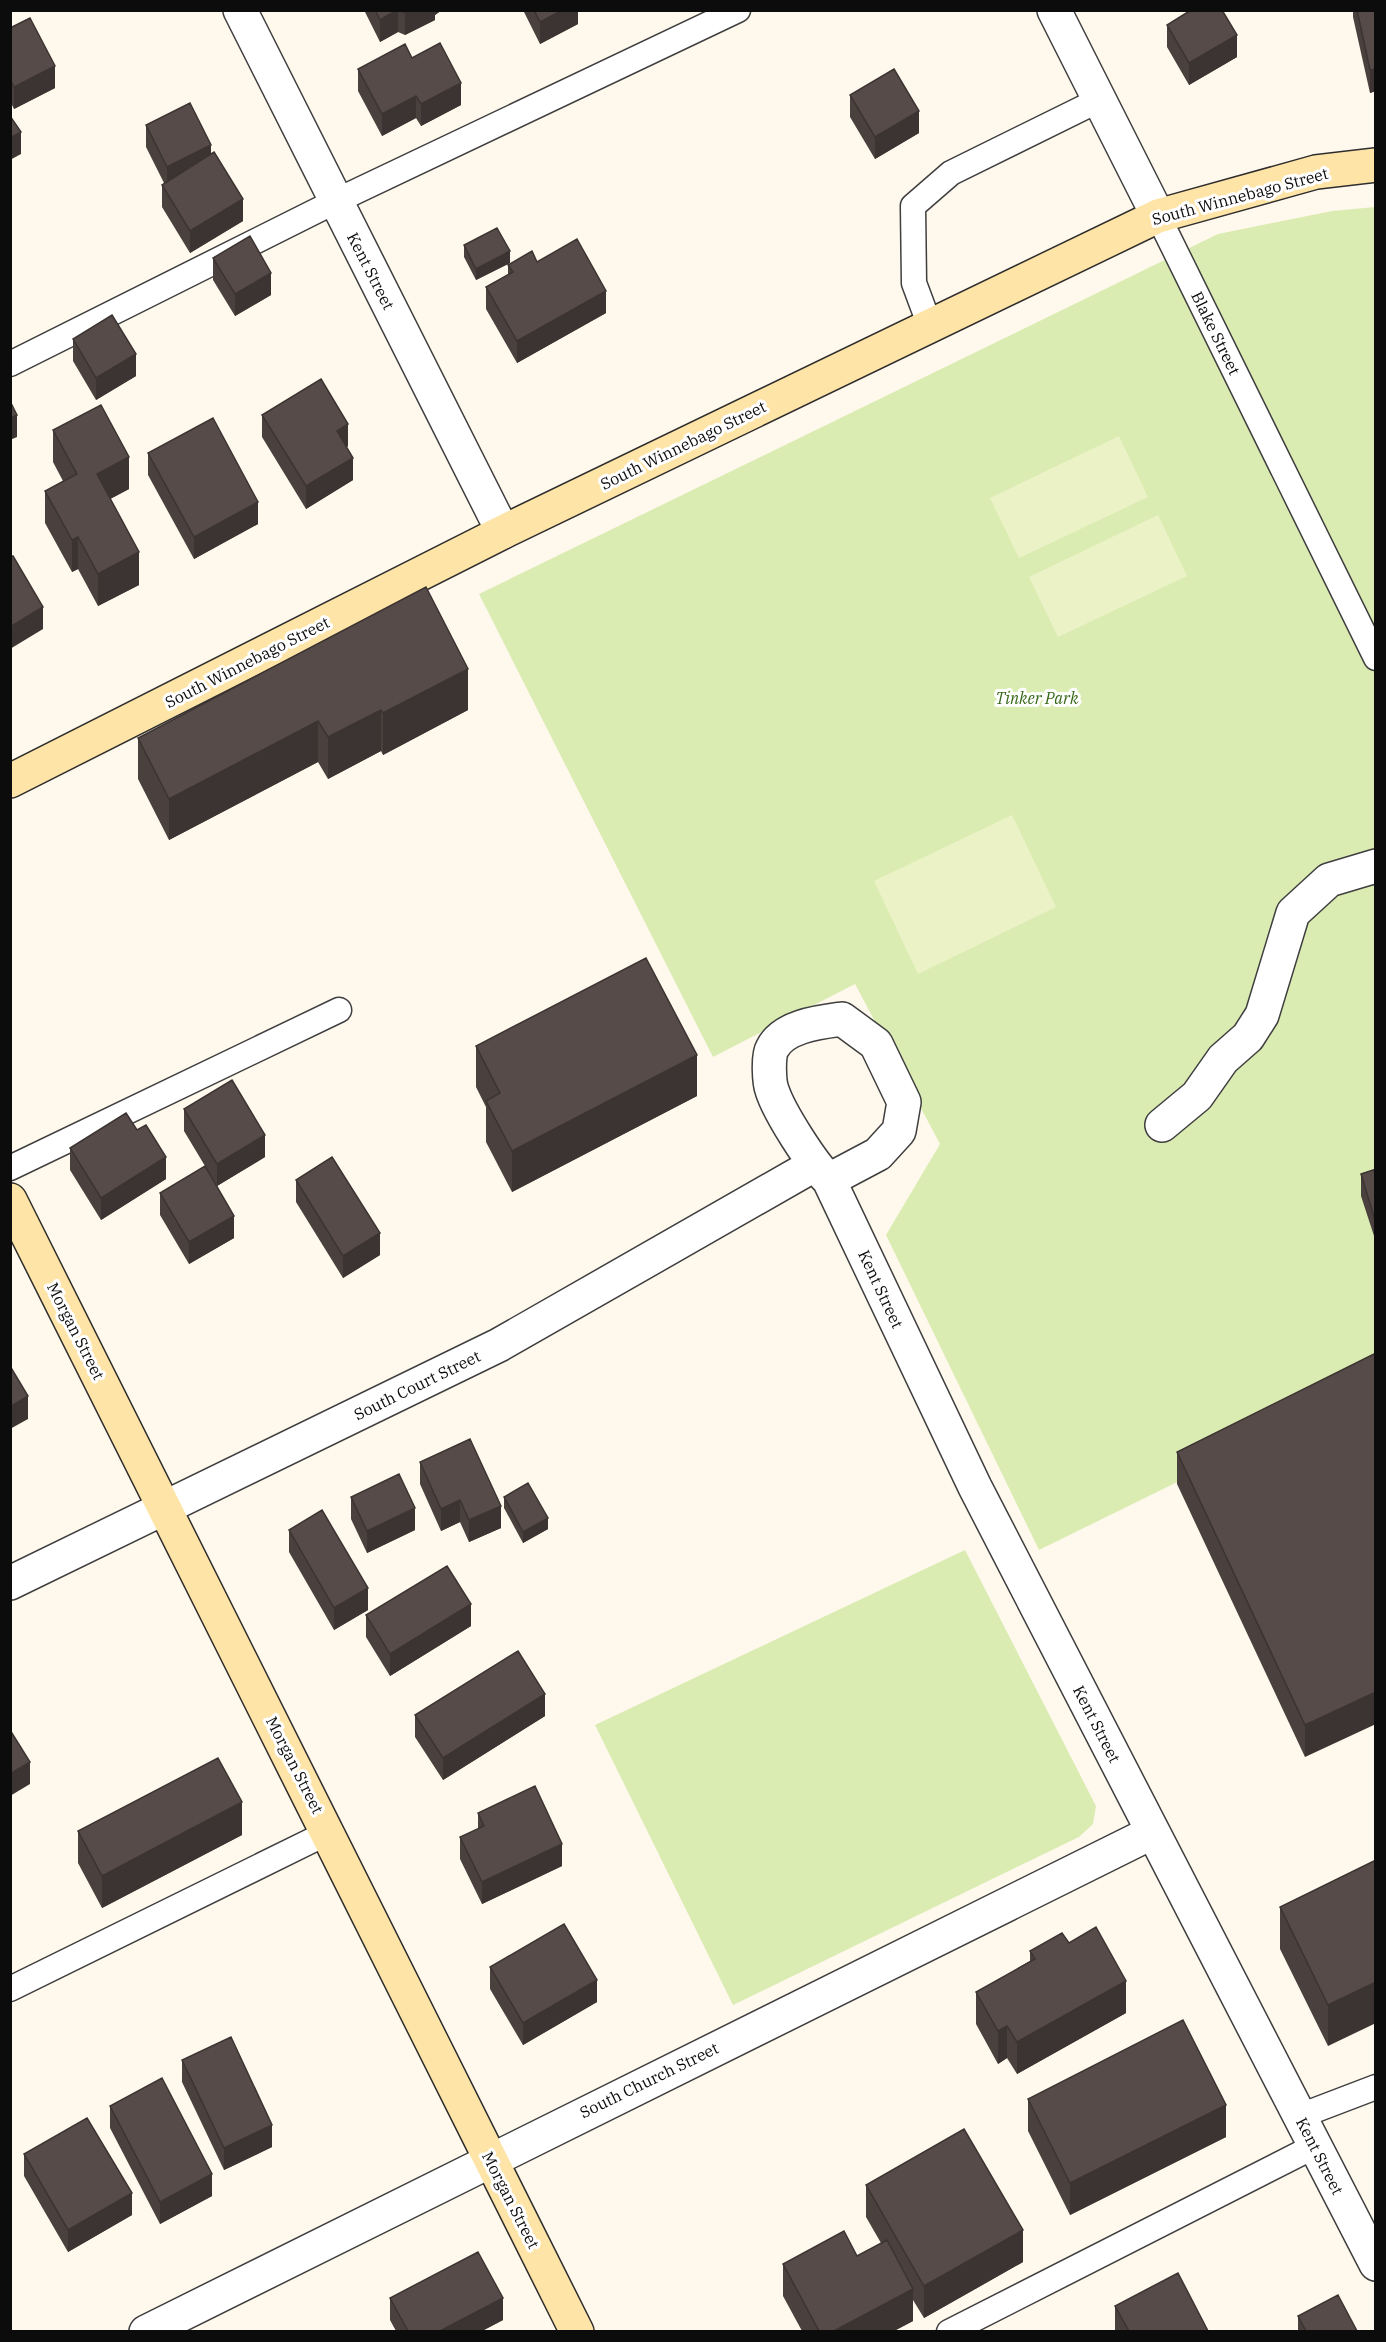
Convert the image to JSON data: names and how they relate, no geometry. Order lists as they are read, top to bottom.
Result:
{
  "streets": {
    "main road": ["South Winnebago Street", "Morgan Street"],
    "street": [
      "Kent Street",
      "Blake Street",
      "South Court Street",
      "South Church Street"
    ]
  },
  "crossings": [
    ["South Winnebago Street", "Kent Street"],
    ["South Winnebago Street", "Blake Street"],
    ["Kent Street", "South Court Street"],
    ["Kent Street", "South Church Street"],
    ["Morgan Street", "South Court Street"],
    ["Morgan Street", "South Church Street"]
  ],
  "parks": ["Tinker Park"]
}
